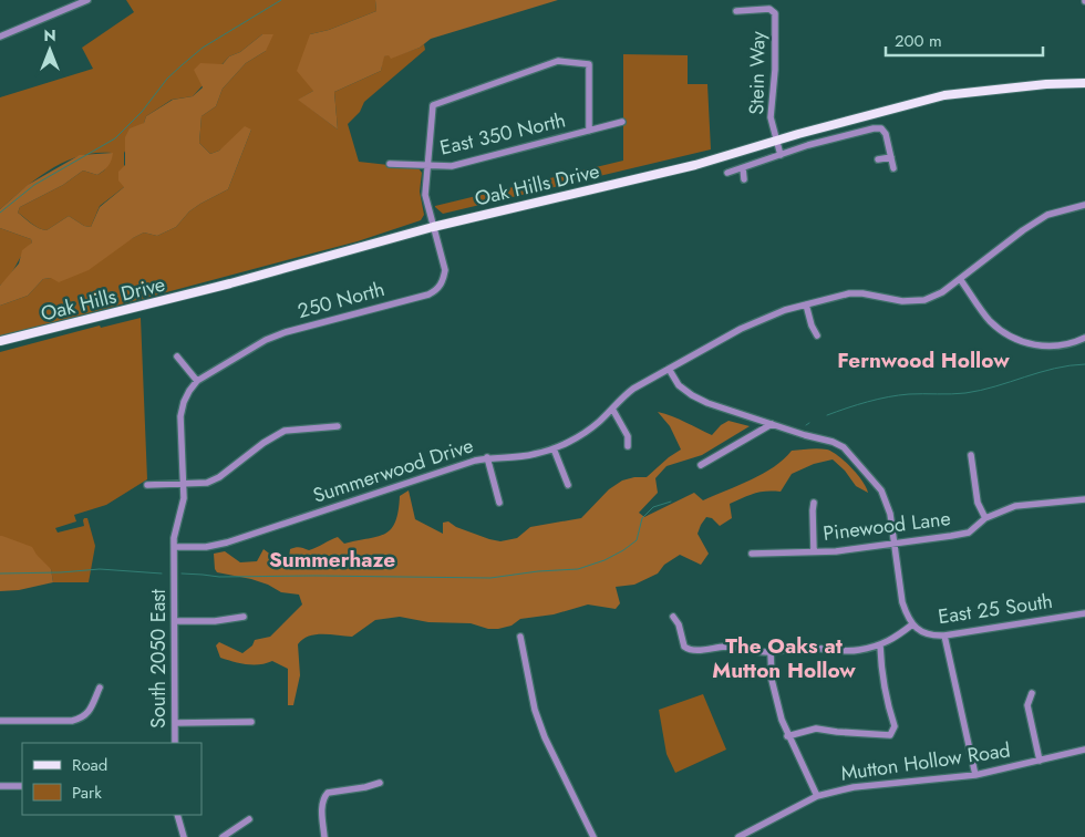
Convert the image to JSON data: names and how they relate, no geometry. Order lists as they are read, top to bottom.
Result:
{
  "streets": {
    "main road": ["Oak Hills Drive"],
    "street": [
      "Stein Way",
      "East 350 North",
      "250 North",
      "Summerwood Drive",
      "Pinewood Lane",
      "East 25 South",
      "South 2050 East",
      "Mutton Hollow Road"
    ]
  },
  "crossings": [
    ["Stein Way", "Oak Hills Drive"],
    ["Oak Hills Drive", "250 North"],
    ["250 North", "South 2050 East"],
    ["Summerwood Drive", "South 2050 East"]
  ],
  "districts": ["Fernwood Hollow", "Summerhaze", "The Oaks at Mutton Hollow"],
  "legend": ["Road", "Park"],
  "scale_bar": "200 m",
  "north": "top"
}
